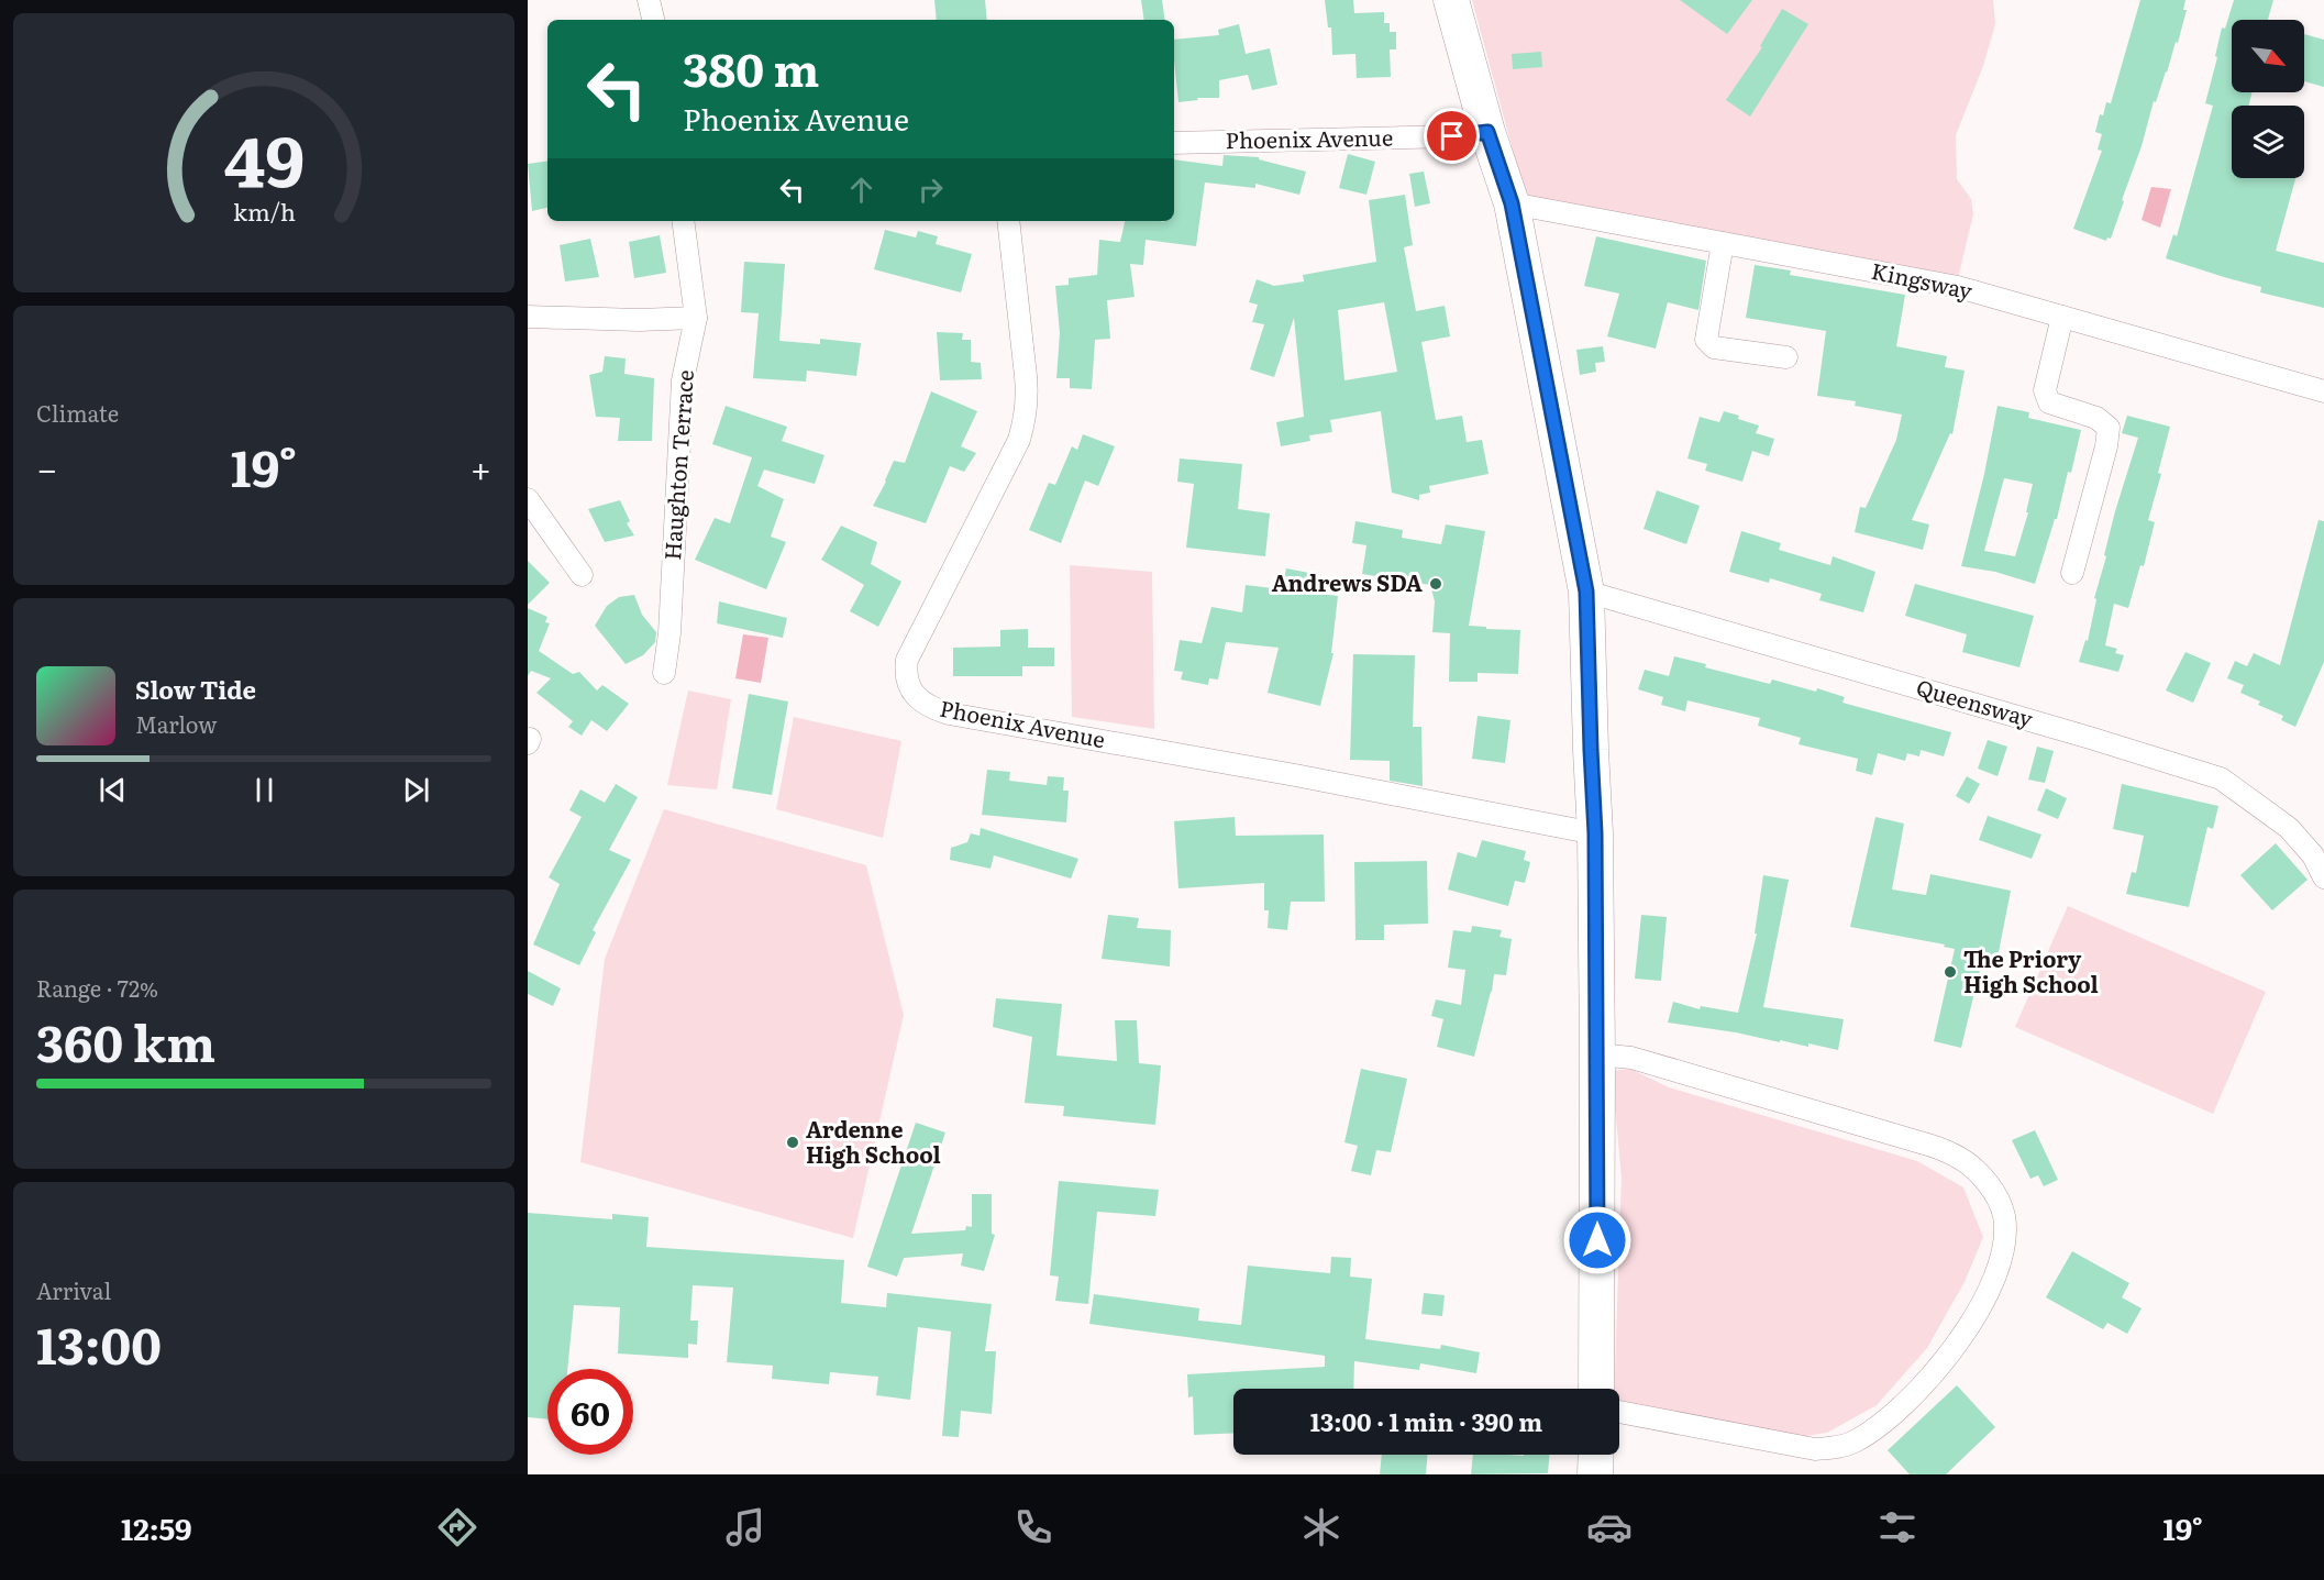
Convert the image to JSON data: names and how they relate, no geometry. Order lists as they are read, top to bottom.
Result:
{
  "streets": {
    "street": [
      "Phoenix Avenue",
      "Kingsway",
      "Haughton Terrace",
      "Queensway"
    ]
  },
  "places": ["Andrews SDA", "The Priory High School", "Ardenne High School"],
  "north": "bottom right",
  "page": {
    "turn": ["380 m", "Phoenix Avenue"],
    "tile": [
      "Climate",
      ["Range · 72%", "360 km"],
      ["Arrival", "13:00"]
    ],
    "heat": ["−", "19°", "+"],
    "song": ["Slow Tide", "Marlow"],
    "limit": "60",
    "trip": "13:00 · 1 min · 390 m",
    "tabs": ["12:59", "19°"],
    "gauge": ["49", "km/h"]
  }
}
